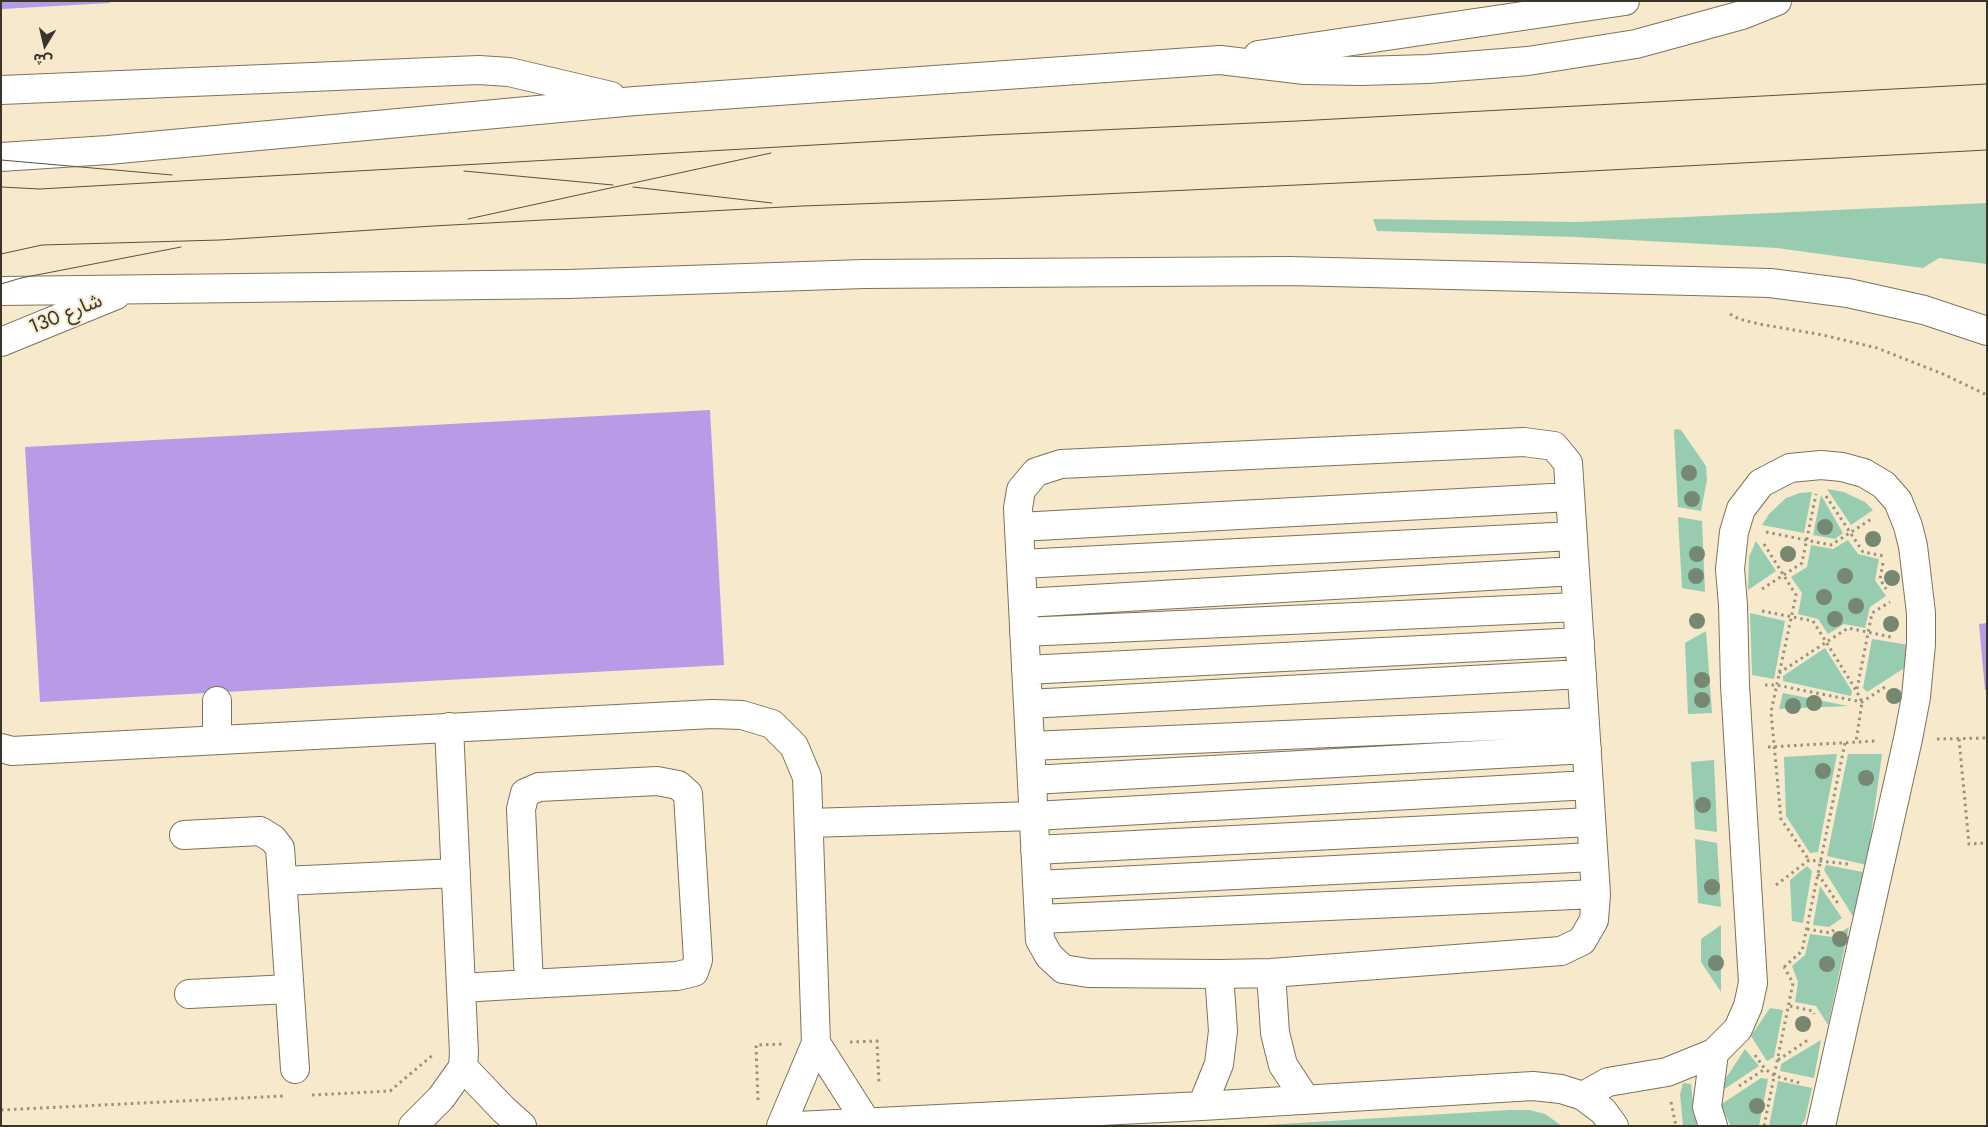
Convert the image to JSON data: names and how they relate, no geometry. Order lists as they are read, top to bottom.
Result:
{
  "streets": {
    "main road": ["شارع 130"]
  },
  "north": "bottom"
}
